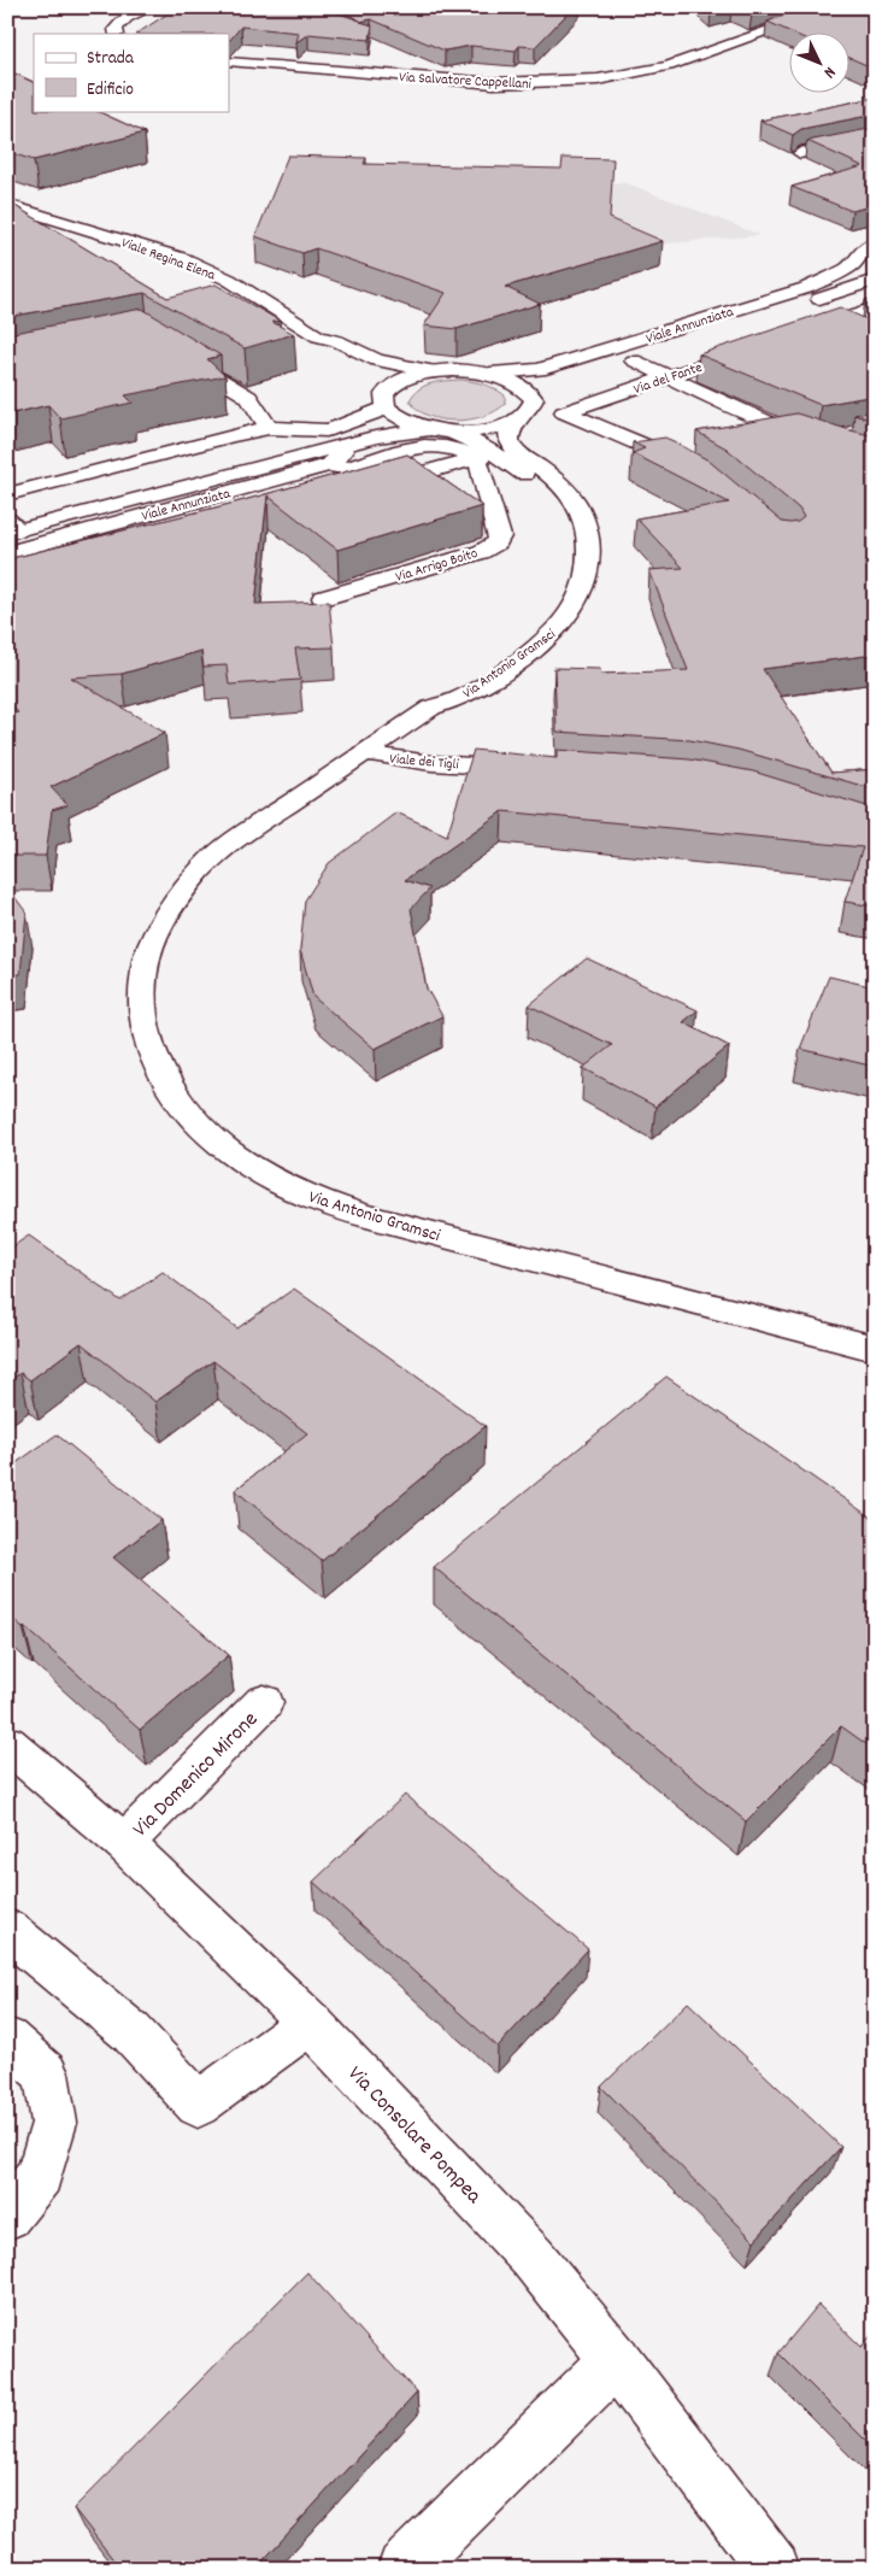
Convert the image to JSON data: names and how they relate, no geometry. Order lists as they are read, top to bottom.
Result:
{
  "streets": {
    "main road": [
      "Via Salvatore Cappellani",
      "Viale Regina Elena",
      "Viale Annunziata",
      "Via del Fante",
      "Via Arrigo Boito",
      "Via Antonio Gramsci",
      "Viale dei Tigli",
      "Via Domenico Mirone",
      "Via Consolare Pompea"
    ]
  },
  "crossings": [
    ["Viale Annunziata", "Via Antonio Gramsci"],
    ["Via Antonio Gramsci", "Viale dei Tigli"],
    ["Via Domenico Mirone", "Via Consolare Pompea"]
  ],
  "legend": ["Strada", "Edificio"],
  "north": "bottom right"
}
